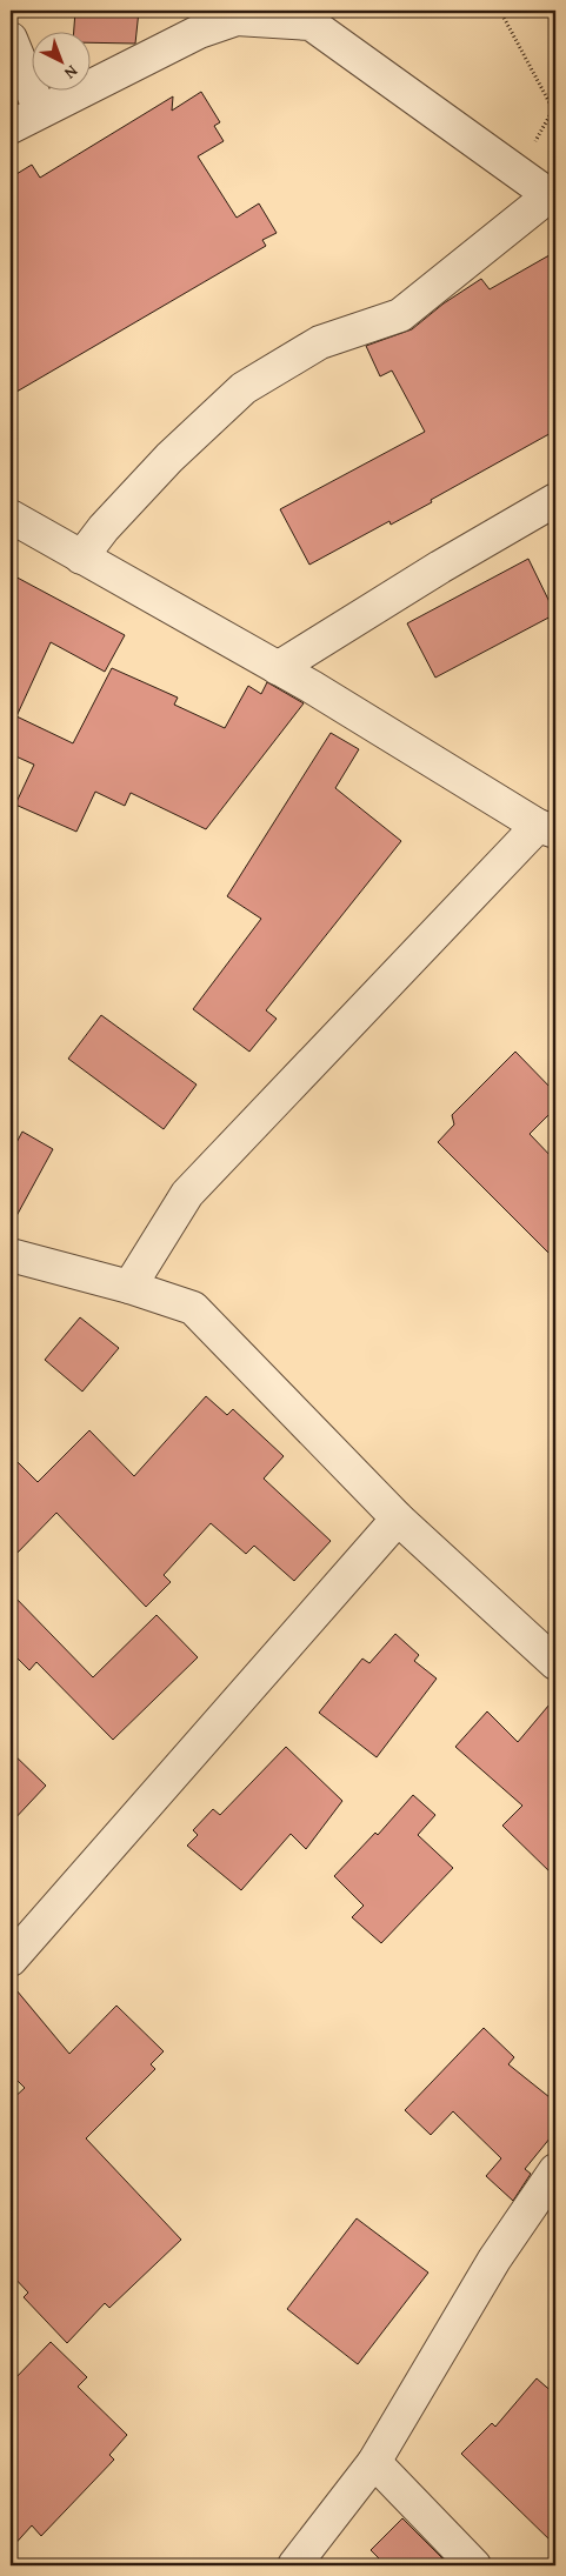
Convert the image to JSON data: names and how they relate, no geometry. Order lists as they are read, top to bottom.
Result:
{
  "north": "bottom right"
}
